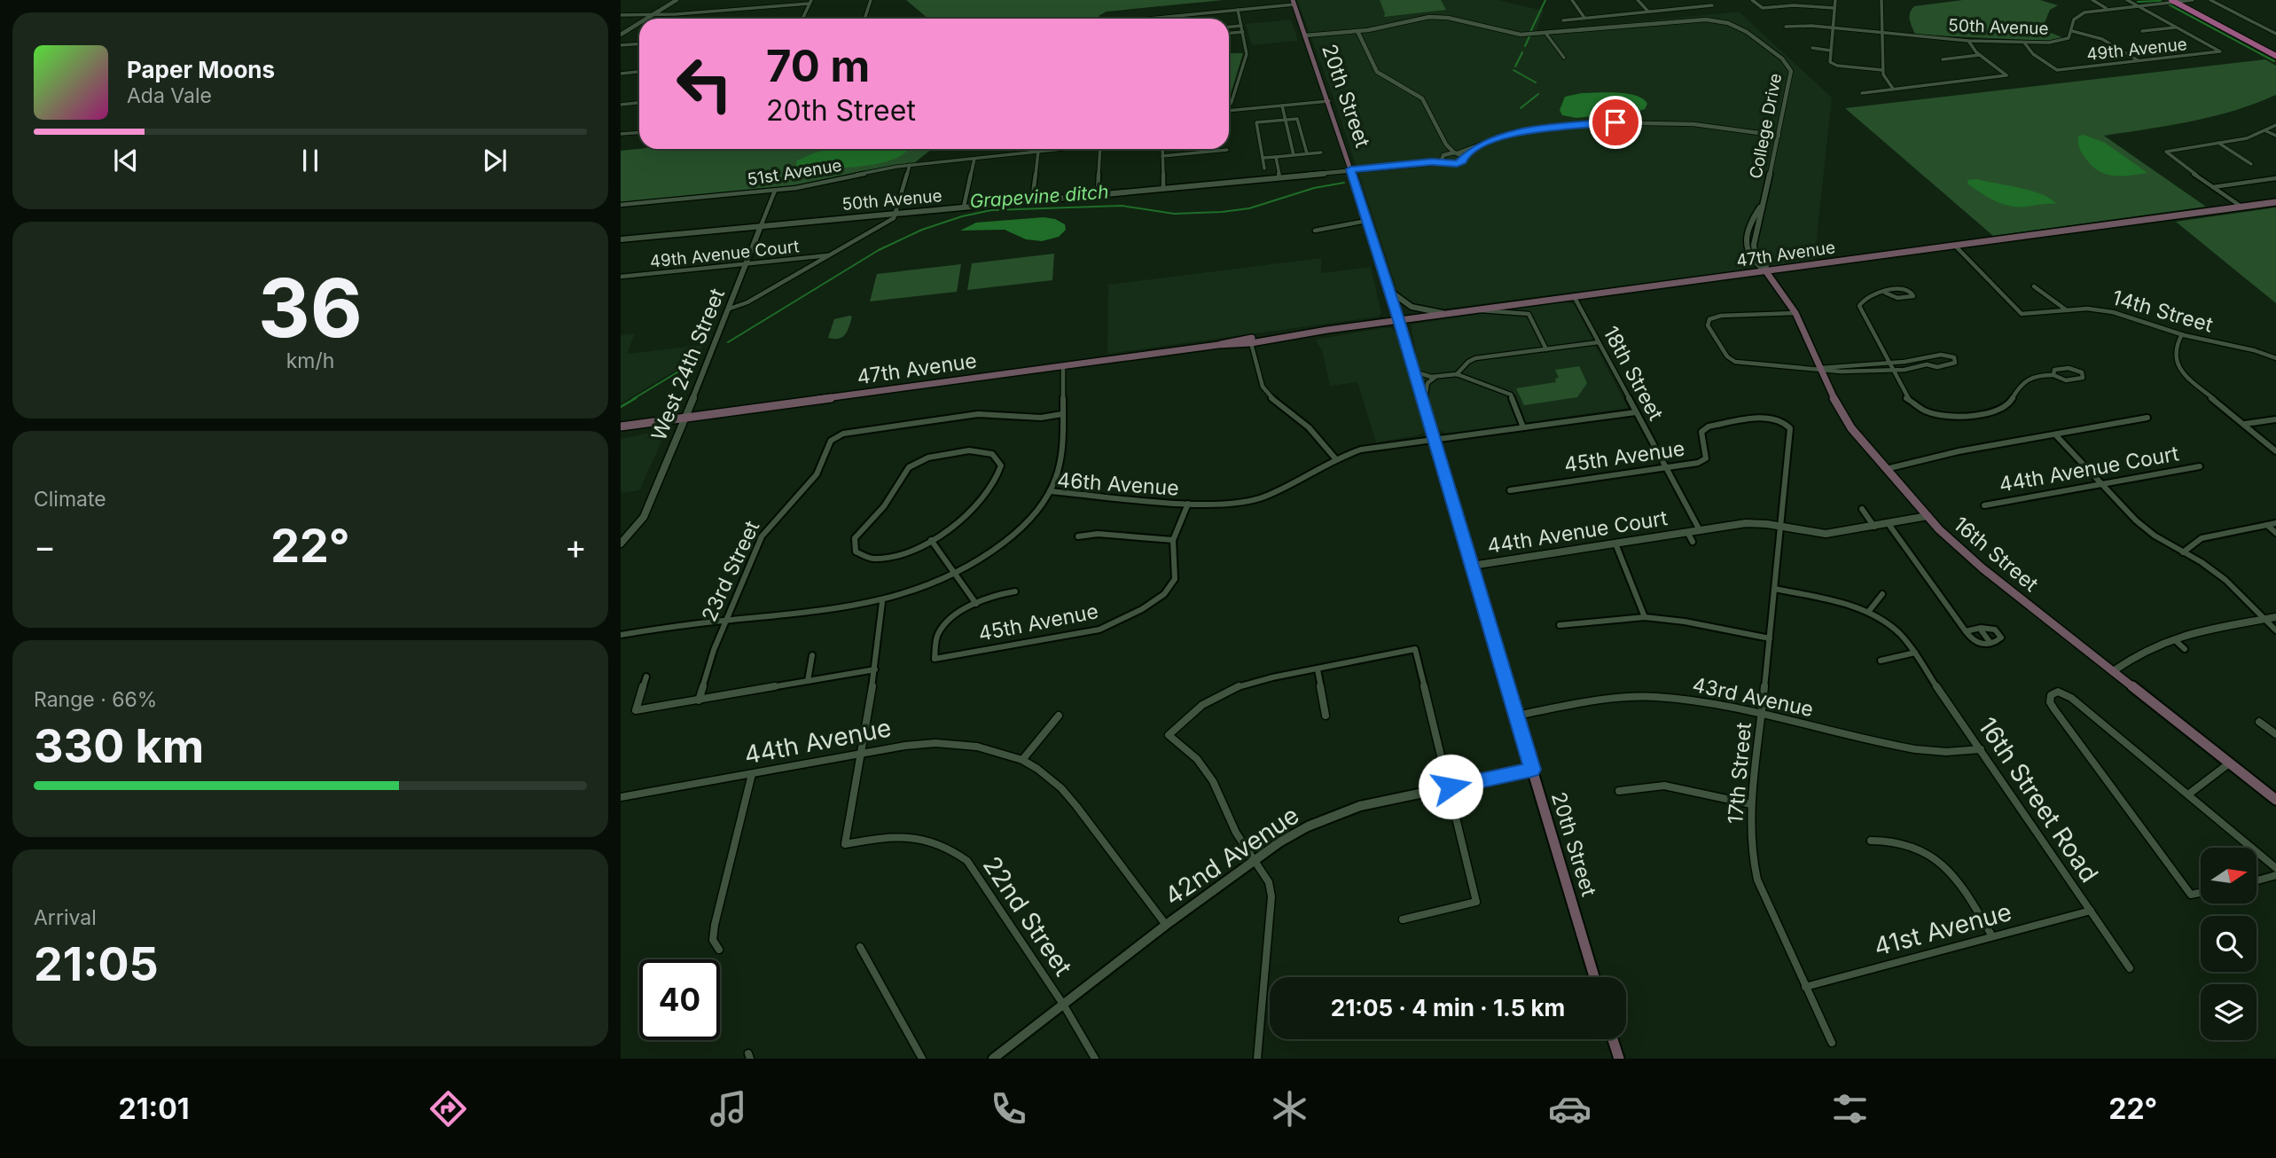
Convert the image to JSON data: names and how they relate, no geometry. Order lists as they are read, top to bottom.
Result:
{
  "streets": {
    "main road": ["20th Street", "47th Avenue", "16th Street"],
    "street": [
      "50th Avenue",
      "49th Avenue",
      "College Drive",
      "51st Avenue",
      "49th Avenue Court",
      "14th Street",
      "West 24th Street",
      "18th Street",
      "45th Avenue",
      "44th Avenue Court",
      "46th Avenue",
      "23rd Street",
      "43rd Avenue",
      "44th Avenue",
      "17th Street",
      "16th Street Road",
      "42nd Avenue",
      "22nd Street",
      "41st Avenue"
    ]
  },
  "crossings": [
    ["50th Avenue", "49th Avenue"],
    ["50th Avenue", "20th Street"],
    ["50th Avenue", "West 24th Street"],
    ["20th Street", "47th Avenue"],
    ["20th Street", "44th Avenue Court"],
    ["20th Street", "46th Avenue"],
    ["20th Street", "43rd Avenue"],
    ["20th Street", "42nd Avenue"],
    ["College Drive", "47th Avenue"],
    ["College Drive", "16th Street"],
    ["51st Avenue", "West 24th Street"],
    ["49th Avenue Court", "West 24th Street"],
    ["47th Avenue", "14th Street"],
    ["47th Avenue", "West 24th Street"],
    ["47th Avenue", "18th Street"],
    ["47th Avenue", "16th Street"],
    ["18th Street", "45th Avenue"],
    ["18th Street", "44th Avenue Court"],
    ["18th Street", "46th Avenue"],
    ["45th Avenue", "17th Street"],
    ["44th Avenue Court", "16th Street"],
    ["44th Avenue Court", "17th Street"],
    ["46th Avenue", "23rd Street"],
    ["46th Avenue", "22nd Street"],
    ["43rd Avenue", "17th Street"],
    ["43rd Avenue", "16th Street Road"],
    ["44th Avenue", "42nd Avenue"],
    ["44th Avenue", "22nd Street"],
    ["17th Street", "16th Street Road"],
    ["17th Street", "41st Avenue"],
    ["16th Street Road", "41st Avenue"],
    ["42nd Avenue", "22nd Street"]
  ],
  "water": ["Grapevine ditch"],
  "north": "right",
  "page": {
    "turn": ["70 m", "20th Street"],
    "song": ["Paper Moons", "Ada Vale"],
    "tile": [
      ["36", "km/h"],
      "Climate",
      ["Range · 66%", "330 km"],
      ["Arrival", "21:05"]
    ],
    "heat": ["−", "22°", "+"],
    "limit": "40",
    "trip": "21:05 · 4 min · 1.5 km",
    "tabs": ["21:01", "22°"]
  }
}
